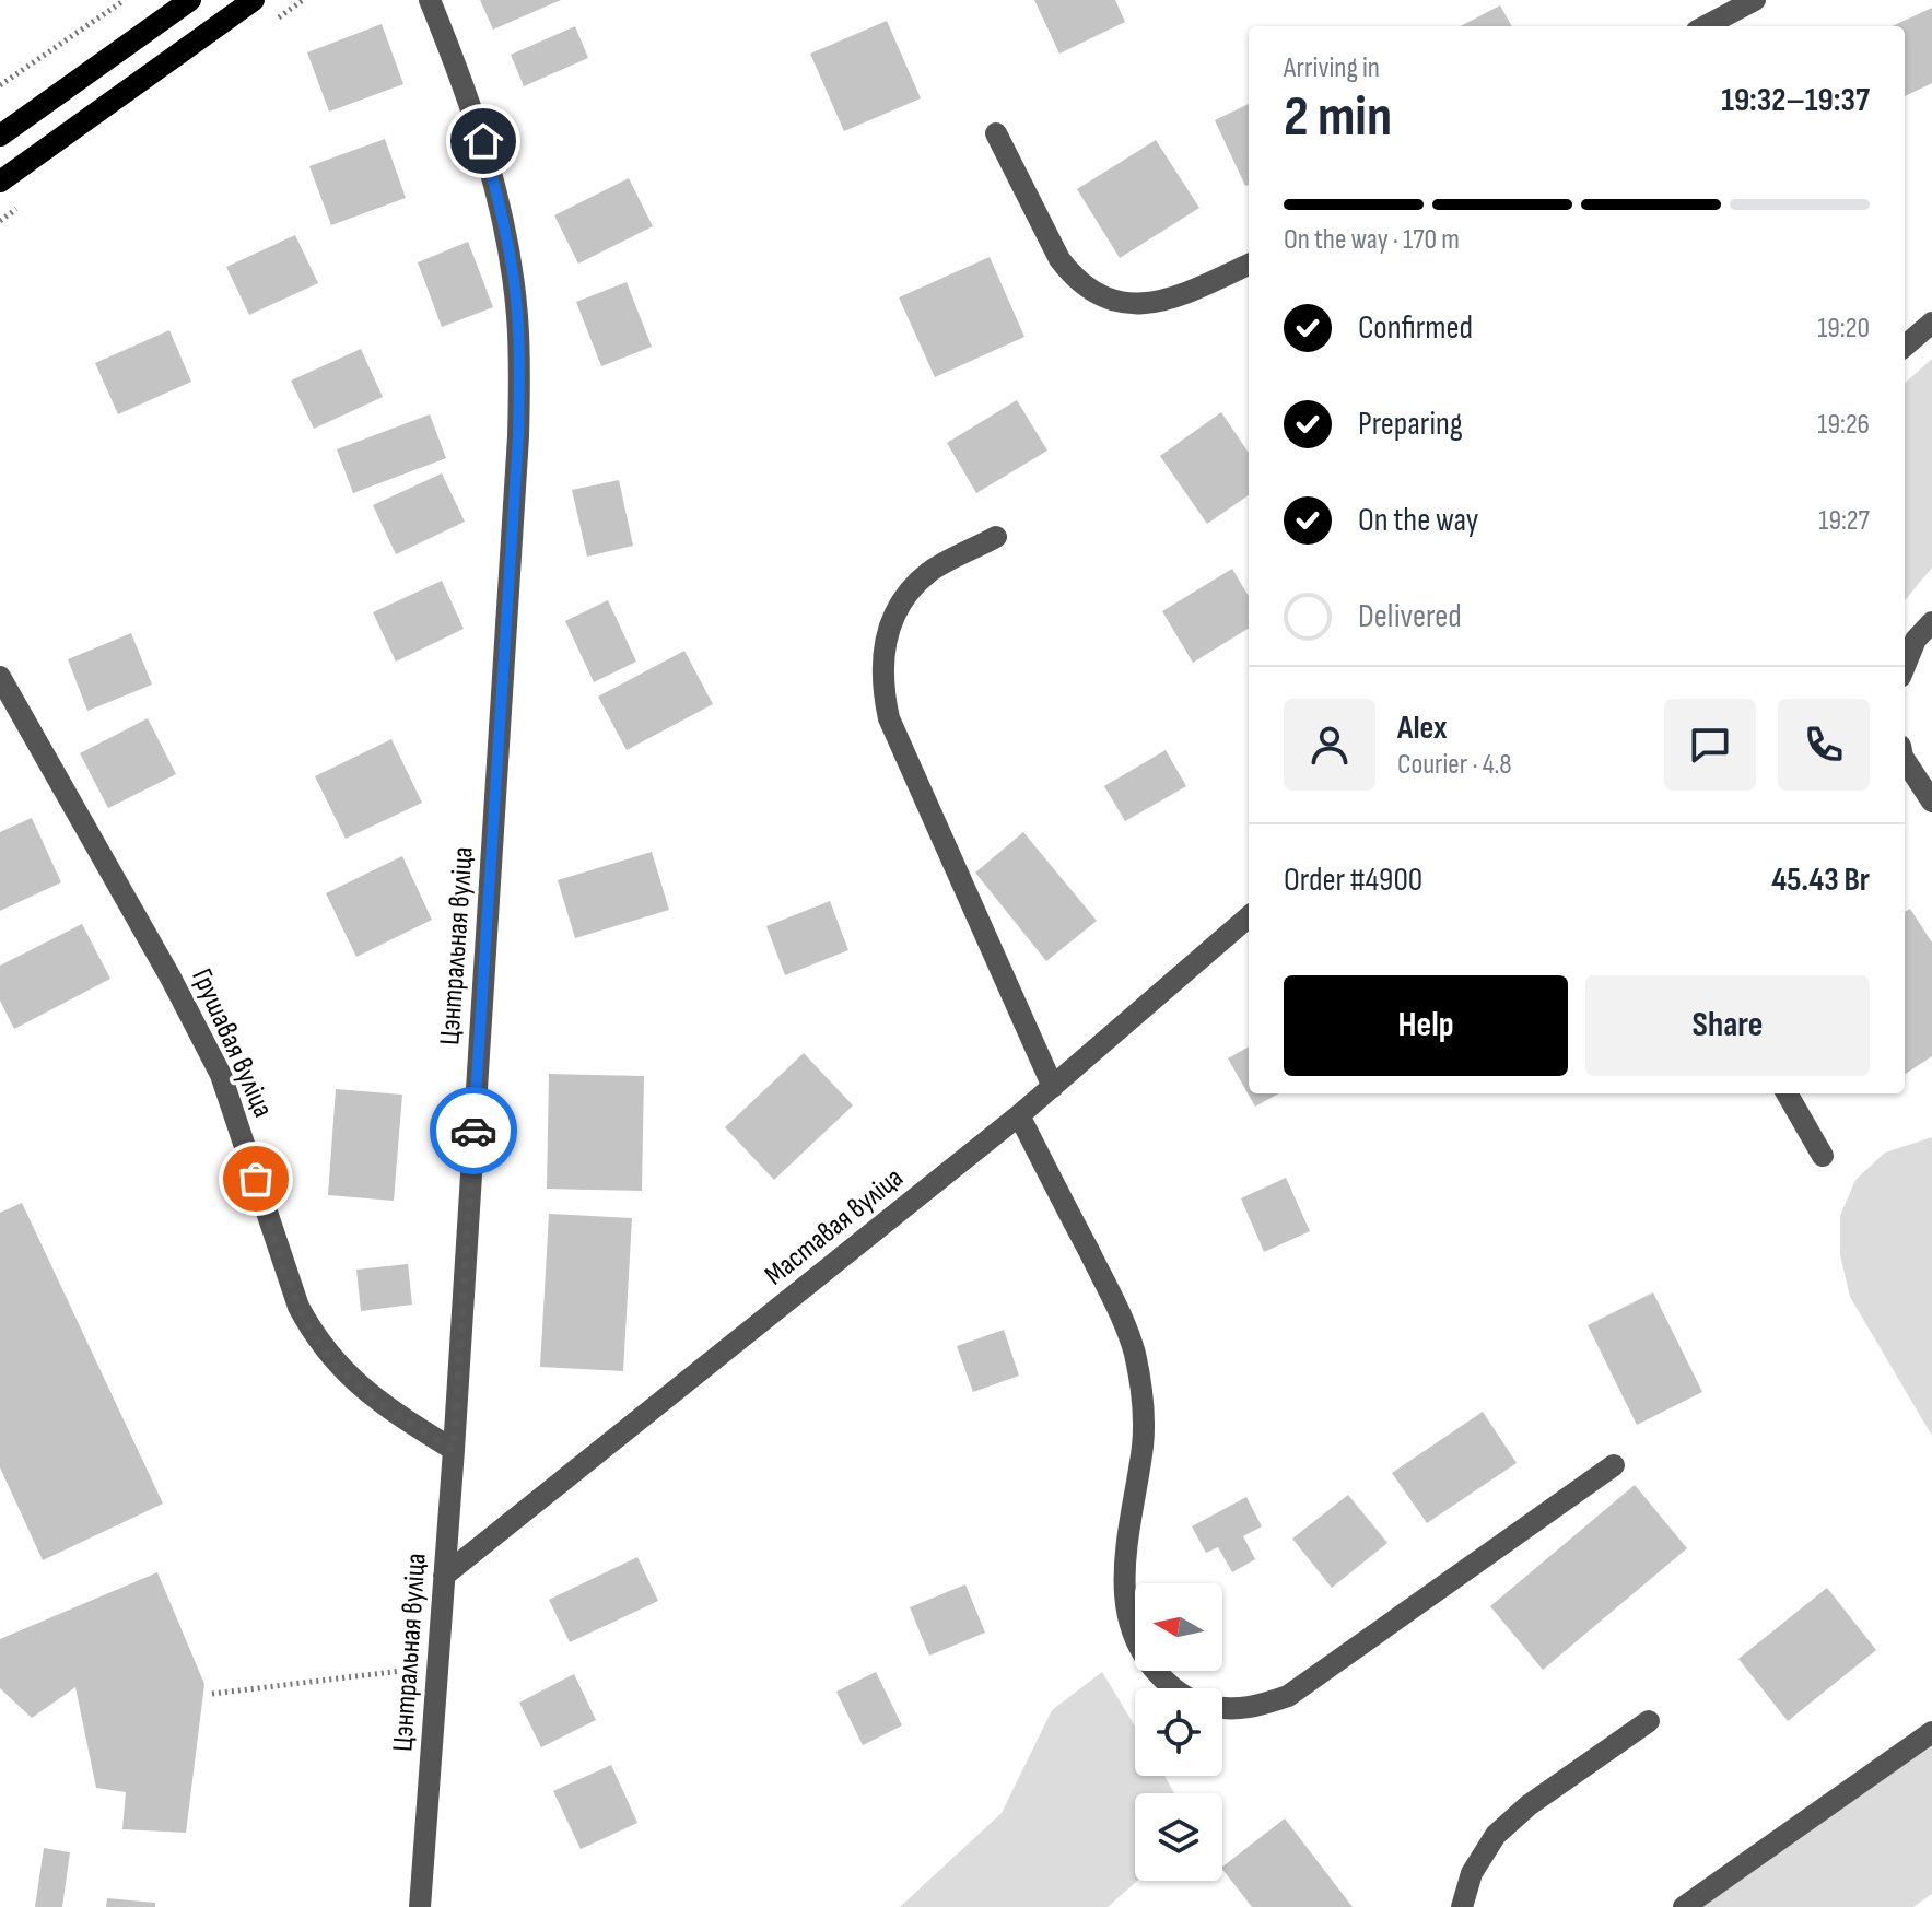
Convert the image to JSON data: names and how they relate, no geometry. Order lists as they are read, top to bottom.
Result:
{
  "streets": {
    "street": ["Цэнтральная вуліца", "Грушавая вуліца", "Маставая вуліца"]
  },
  "crossings": [
    ["Цэнтральная вуліца", "Грушавая вуліца"],
    ["Цэнтральная вуліца", "Маставая вуліца"]
  ],
  "north": "left",
  "page": {
    "heading": ["2 min", "Arriving in", "19:32–19:37"],
    "panel": [
      "Alex",
      "Courier · 4.8",
      "Order #4900",
      "45.43 Br"
    ],
    "bar": "On the way · 170 m",
    "list": [
      ["Confirmed", "19:20"],
      ["Preparing", "19:26"],
      ["On the way", "19:27"],
      "Delivered"
    ],
    "buttons": ["Help", "Share"]
  }
}
